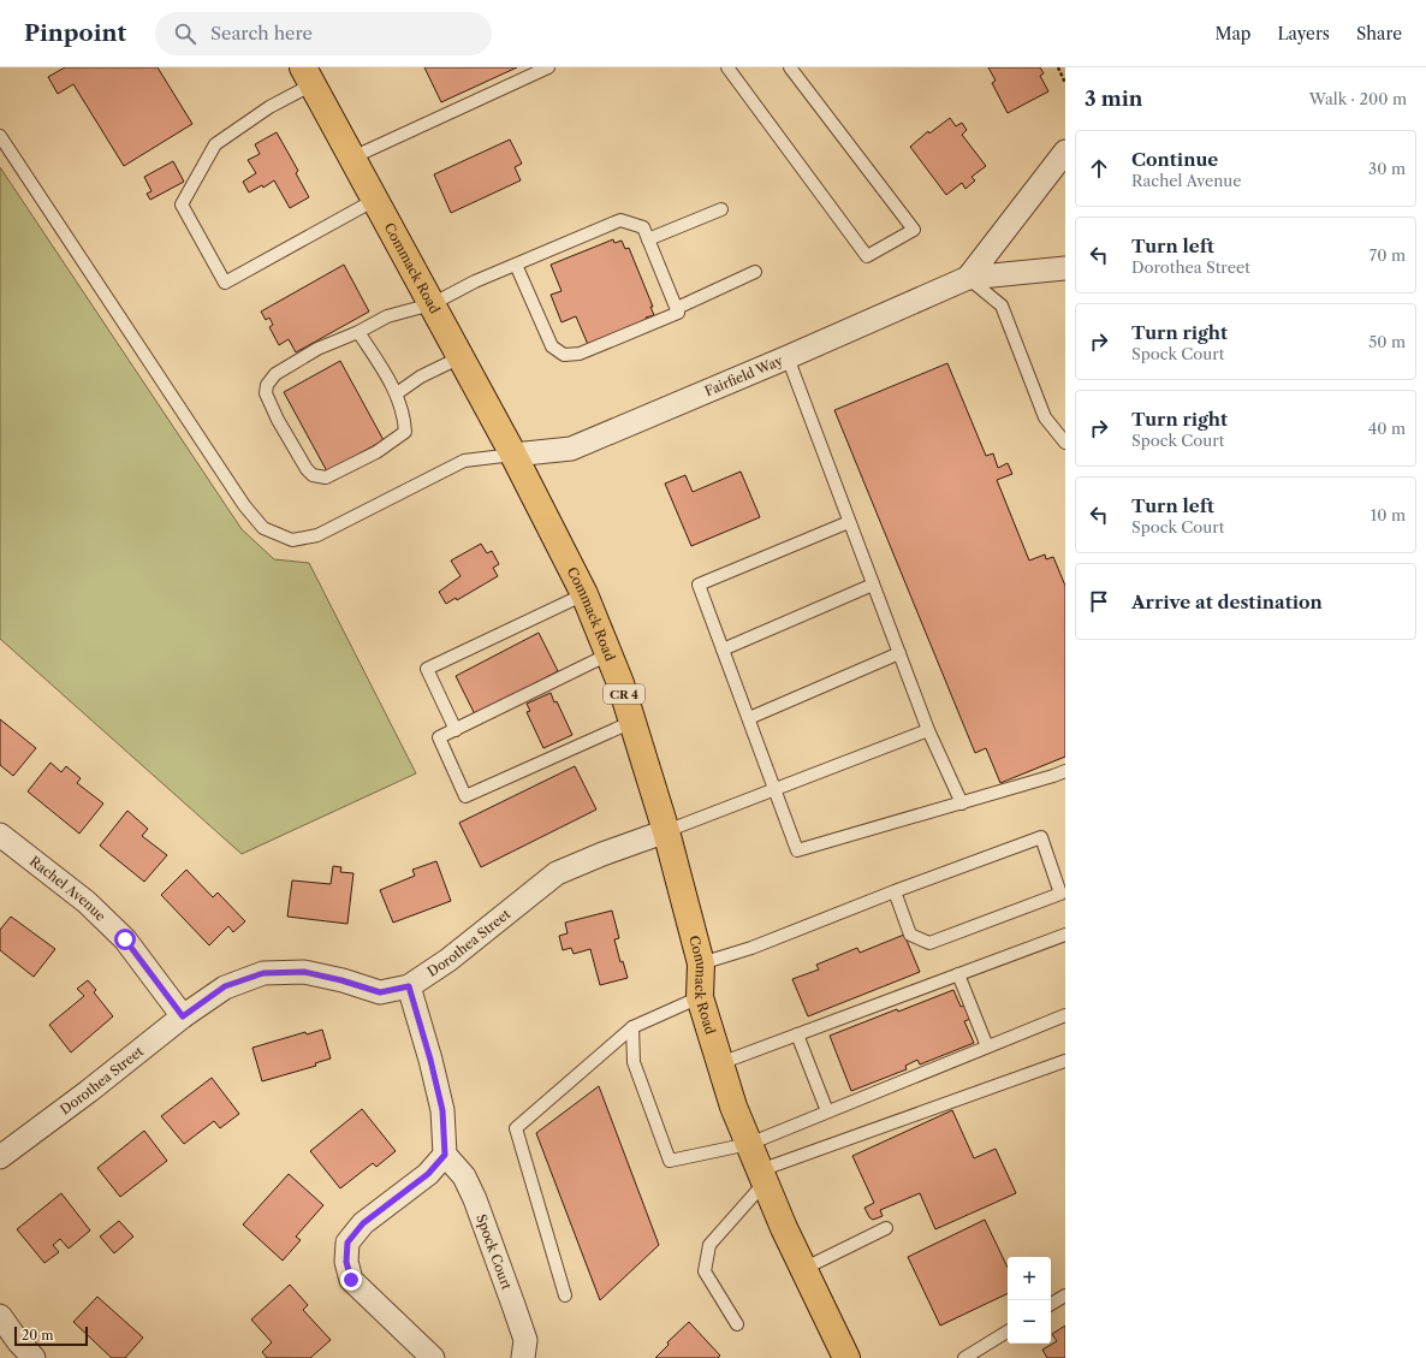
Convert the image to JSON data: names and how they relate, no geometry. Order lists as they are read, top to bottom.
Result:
{
  "streets": {
    "main road": ["Commack Road", "CR 4"],
    "street": [
      "Fairfield Way",
      "Rachel Avenue",
      "Dorothea Street",
      "Spock Court"
    ]
  },
  "crossings": [
    ["Commack Road", "Fairfield Way"],
    ["Commack Road", "Dorothea Street"],
    ["Rachel Avenue", "Dorothea Street"]
  ],
  "scale_bar": "20 m",
  "page": {
    "header": "Pinpoint",
    "search": "Search here",
    "nav": ["Map", "Layers", "Share"],
    "heading": ["3 min", "Walk · 200 m"],
    "list": [
      ["Continue", "Rachel Avenue", "30 m"],
      ["Turn left", "Dorothea Street", "70 m"],
      ["Turn right", "Spock Court", "50 m"],
      ["Turn right", "Spock Court", "40 m"],
      ["Turn left", "Spock Court", "10 m"],
      "Arrive at destination"
    ],
    "map_buttons": ["+", "−"],
    "scale": "20 m"
  }
}
